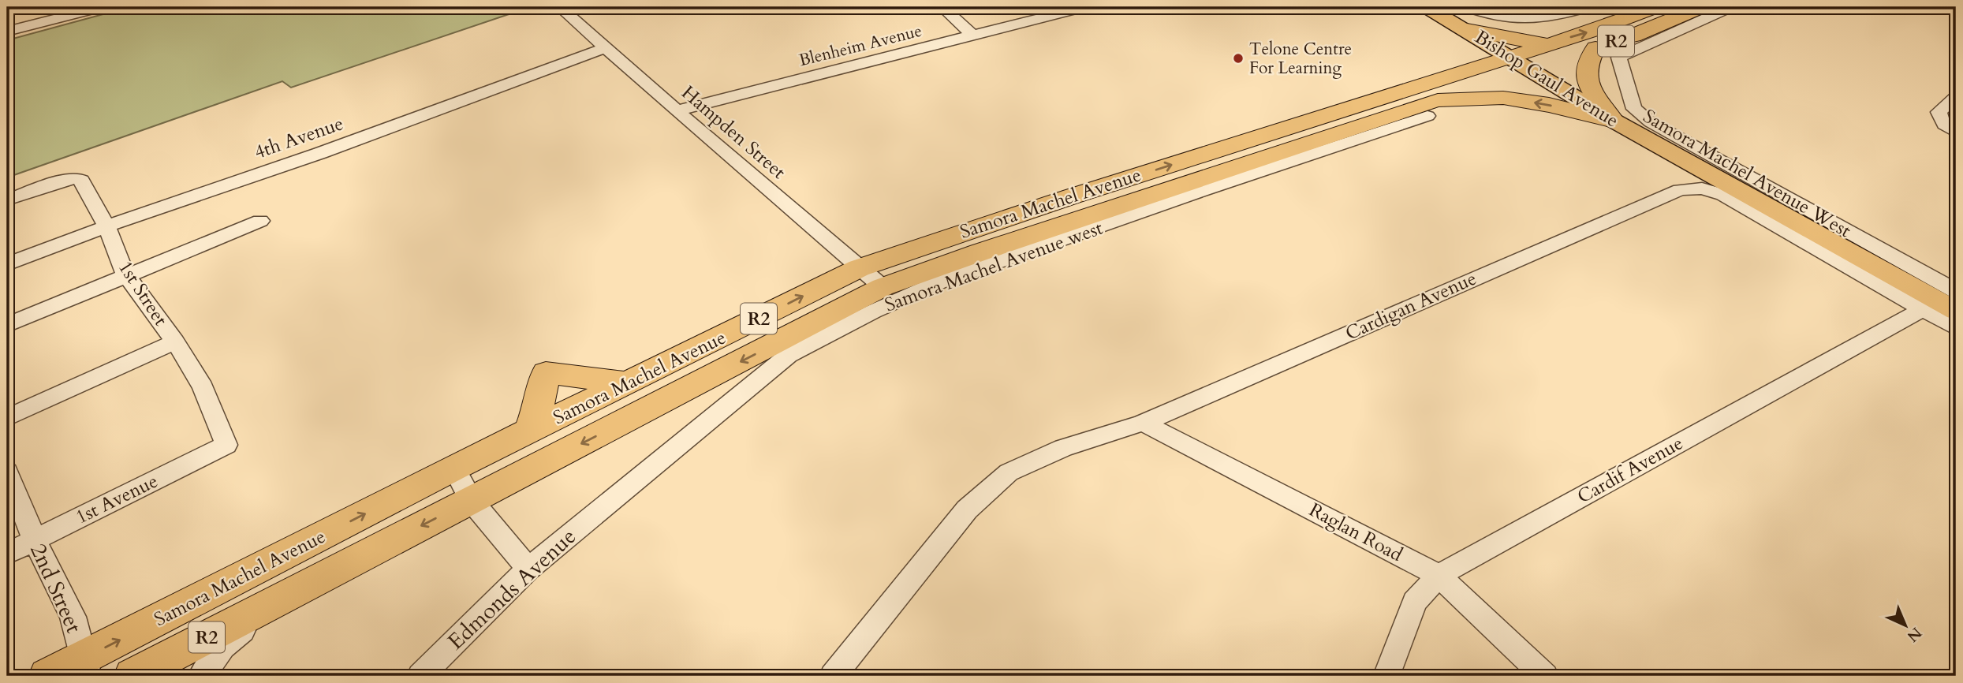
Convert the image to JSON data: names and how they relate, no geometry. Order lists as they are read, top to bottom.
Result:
{
  "streets": {
    "highway": ["R2", "Samora Machel Avenue"],
    "main road": ["Bishop Gaul Avenue"],
    "street": [
      "Blenheim Avenue",
      "Hampden Street",
      "4th Avenue",
      "Samora Machel Avenue West",
      "Samora Machel Avenue west",
      "1st Street",
      "Cardigan Avenue",
      "Cardif Avenue",
      "1st Avenue",
      "Raglan Road",
      "2nd Street",
      "Edmonds Avenue"
    ]
  },
  "crossings": [
    ["R2", "Bishop Gaul Avenue"],
    ["R2", "Samora Machel Avenue"],
    ["Blenheim Avenue", "Hampden Street"],
    ["Bishop Gaul Avenue", "Samora Machel Avenue"],
    ["Hampden Street", "4th Avenue"],
    ["Hampden Street", "Samora Machel Avenue"],
    ["4th Avenue", "1st Street"],
    ["Samora Machel Avenue", "Samora Machel Avenue west"],
    ["Samora Machel Avenue", "2nd Street"],
    ["Samora Machel Avenue west", "Edmonds Avenue"],
    ["1st Street", "1st Avenue"],
    ["Cardigan Avenue", "Cardif Avenue"],
    ["Cardigan Avenue", "Raglan Road"],
    ["Cardif Avenue", "Raglan Road"],
    ["1st Avenue", "2nd Street"]
  ],
  "places": ["Telone Centre For Learning"],
  "north": "bottom right"
}
